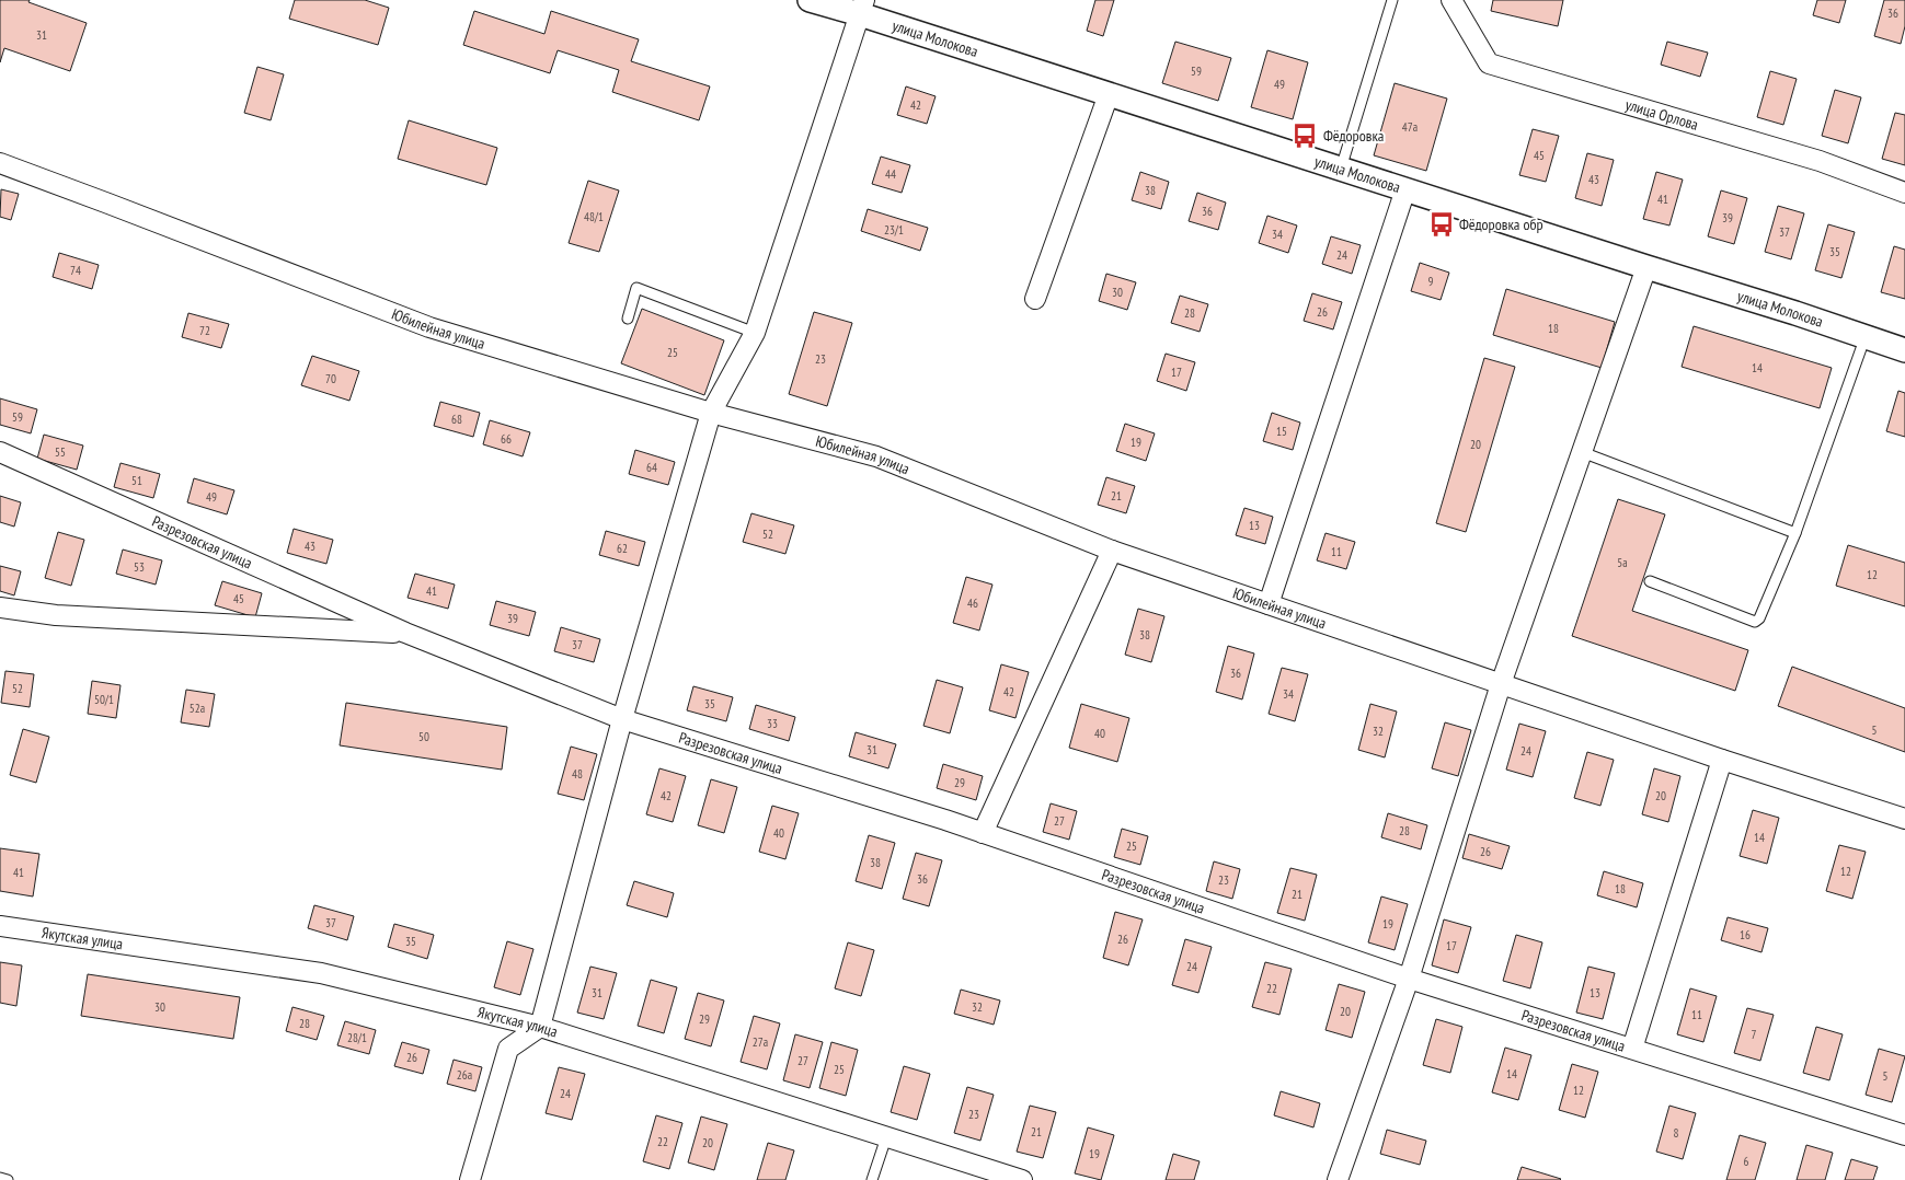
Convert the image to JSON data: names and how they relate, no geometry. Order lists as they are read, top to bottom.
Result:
{
  "streets": {
    "street": [
      "улица Молокова",
      "улица Орлова",
      "Юбилейная улица",
      "Разрезовская улица",
      "Якутская улица"
    ]
  },
  "places": {
    "bus stop": ["Фёдоровка", "Фёдоровка обр"]
  },
  "house_numbers": [
    "36",
    "31",
    "59",
    "49",
    "42",
    "47а",
    "45",
    "44",
    "43",
    "38",
    "41",
    "36",
    "48/1",
    "39",
    "23/1",
    "37",
    "34",
    "35",
    "24",
    "74",
    "9",
    "30",
    "26",
    "28",
    "18",
    "72",
    "25",
    "23",
    "14",
    "17",
    "70",
    "59",
    "68",
    "15",
    "66",
    "19",
    "20",
    "55",
    "64",
    "51",
    "21",
    "49",
    "13",
    "52",
    "43",
    "62",
    "11",
    "5а",
    "53",
    "12",
    "41",
    "45",
    "46",
    "39",
    "38",
    "37",
    "36",
    "52",
    "42",
    "34",
    "50/1",
    "35",
    "52а",
    "33",
    "5",
    "32",
    "40",
    "50",
    "31",
    "24",
    "48",
    "29",
    "42",
    "20",
    "27",
    "28",
    "40",
    "14",
    "25",
    "26",
    "38",
    "12",
    "41",
    "36",
    "23",
    "18",
    "21",
    "37",
    "19",
    "16",
    "26",
    "35",
    "17",
    "24",
    "22",
    "31",
    "13",
    "30",
    "32",
    "20",
    "11",
    "29",
    "28",
    "7",
    "28/1",
    "27а",
    "26",
    "27",
    "25",
    "14",
    "26а",
    "5",
    "12",
    "24",
    "23",
    "21",
    "8",
    "22",
    "20",
    "19",
    "6"
  ]
}
